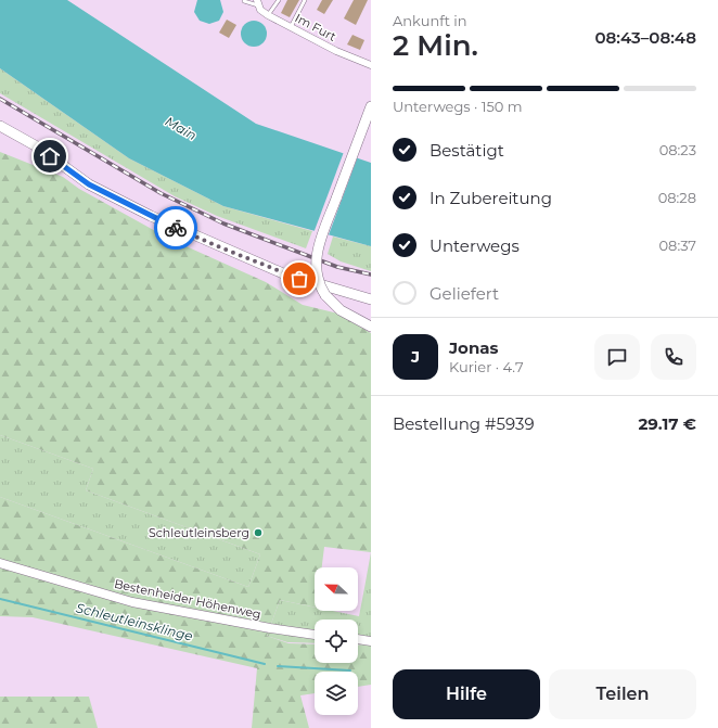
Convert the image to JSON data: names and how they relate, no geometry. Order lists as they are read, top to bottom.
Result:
{
  "streets": {
    "street": ["Im Furt", "Bestenheider Höhenweg"]
  },
  "water": ["Main", "Schleutleinsklinge"],
  "places": ["Schleutleinsberg"],
  "north": "left",
  "page": {
    "heading": ["2 Min.", "Ankunft in", "08:43–08:48"],
    "panel": [
      "Jonas",
      "Kurier · 4.7",
      "Bestellung #5939",
      "29.17 €"
    ],
    "bar": "Unterwegs · 150 m",
    "list": [
      ["Bestätigt", "08:23"],
      ["In Zubereitung", "08:28"],
      ["Unterwegs", "08:37"],
      "Geliefert"
    ],
    "round": "J",
    "buttons": ["Hilfe", "Teilen"]
  }
}
